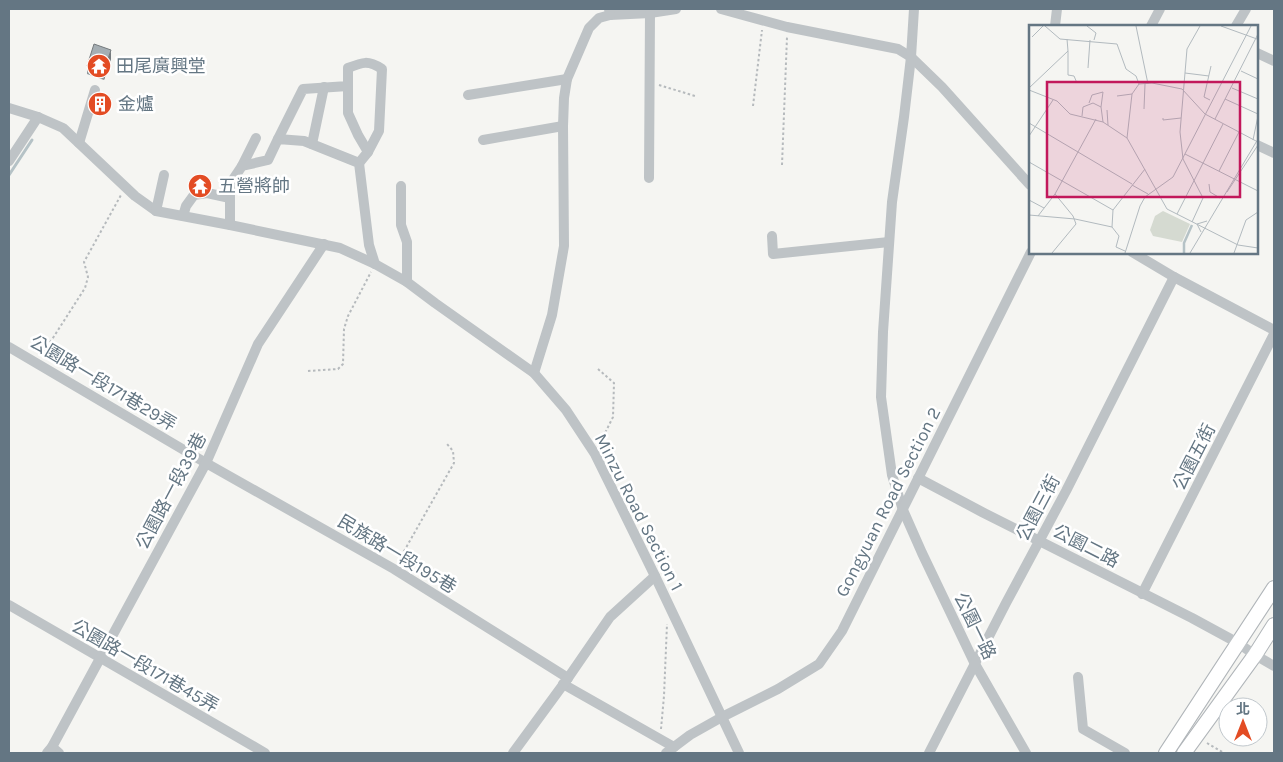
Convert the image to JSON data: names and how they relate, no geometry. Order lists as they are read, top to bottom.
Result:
{
  "streets": {
    "street": [
      "公園路一段171巷29弄",
      "公園五街",
      "公園路一段39巷",
      "Gongyuan Road Section 2",
      "公園三街",
      "Minzu Road Section 1",
      "公園二路",
      "民族路一段195巷",
      "公園一路",
      "公園路一段171巷45弄"
    ]
  },
  "crossings": [
    ["公園路一段171巷29弄", "公園路一段39巷"],
    ["公園路一段171巷29弄", "民族路一段195巷"],
    ["公園五街", "公園二路"],
    ["公園路一段39巷", "Minzu Road Section 1"],
    ["公園路一段39巷", "民族路一段195巷"],
    ["公園路一段39巷", "公園路一段171巷45弄"],
    ["Gongyuan Road Section 2", "Minzu Road Section 1"],
    ["Gongyuan Road Section 2", "公園二路"],
    ["Gongyuan Road Section 2", "公園一路"],
    ["公園三街", "公園二路"],
    ["公園三街", "公園一路"]
  ],
  "places": {
    "temple": ["田尾廣興堂", "五營將帥"],
    "building": ["金爐"]
  },
  "north": "top"
}
